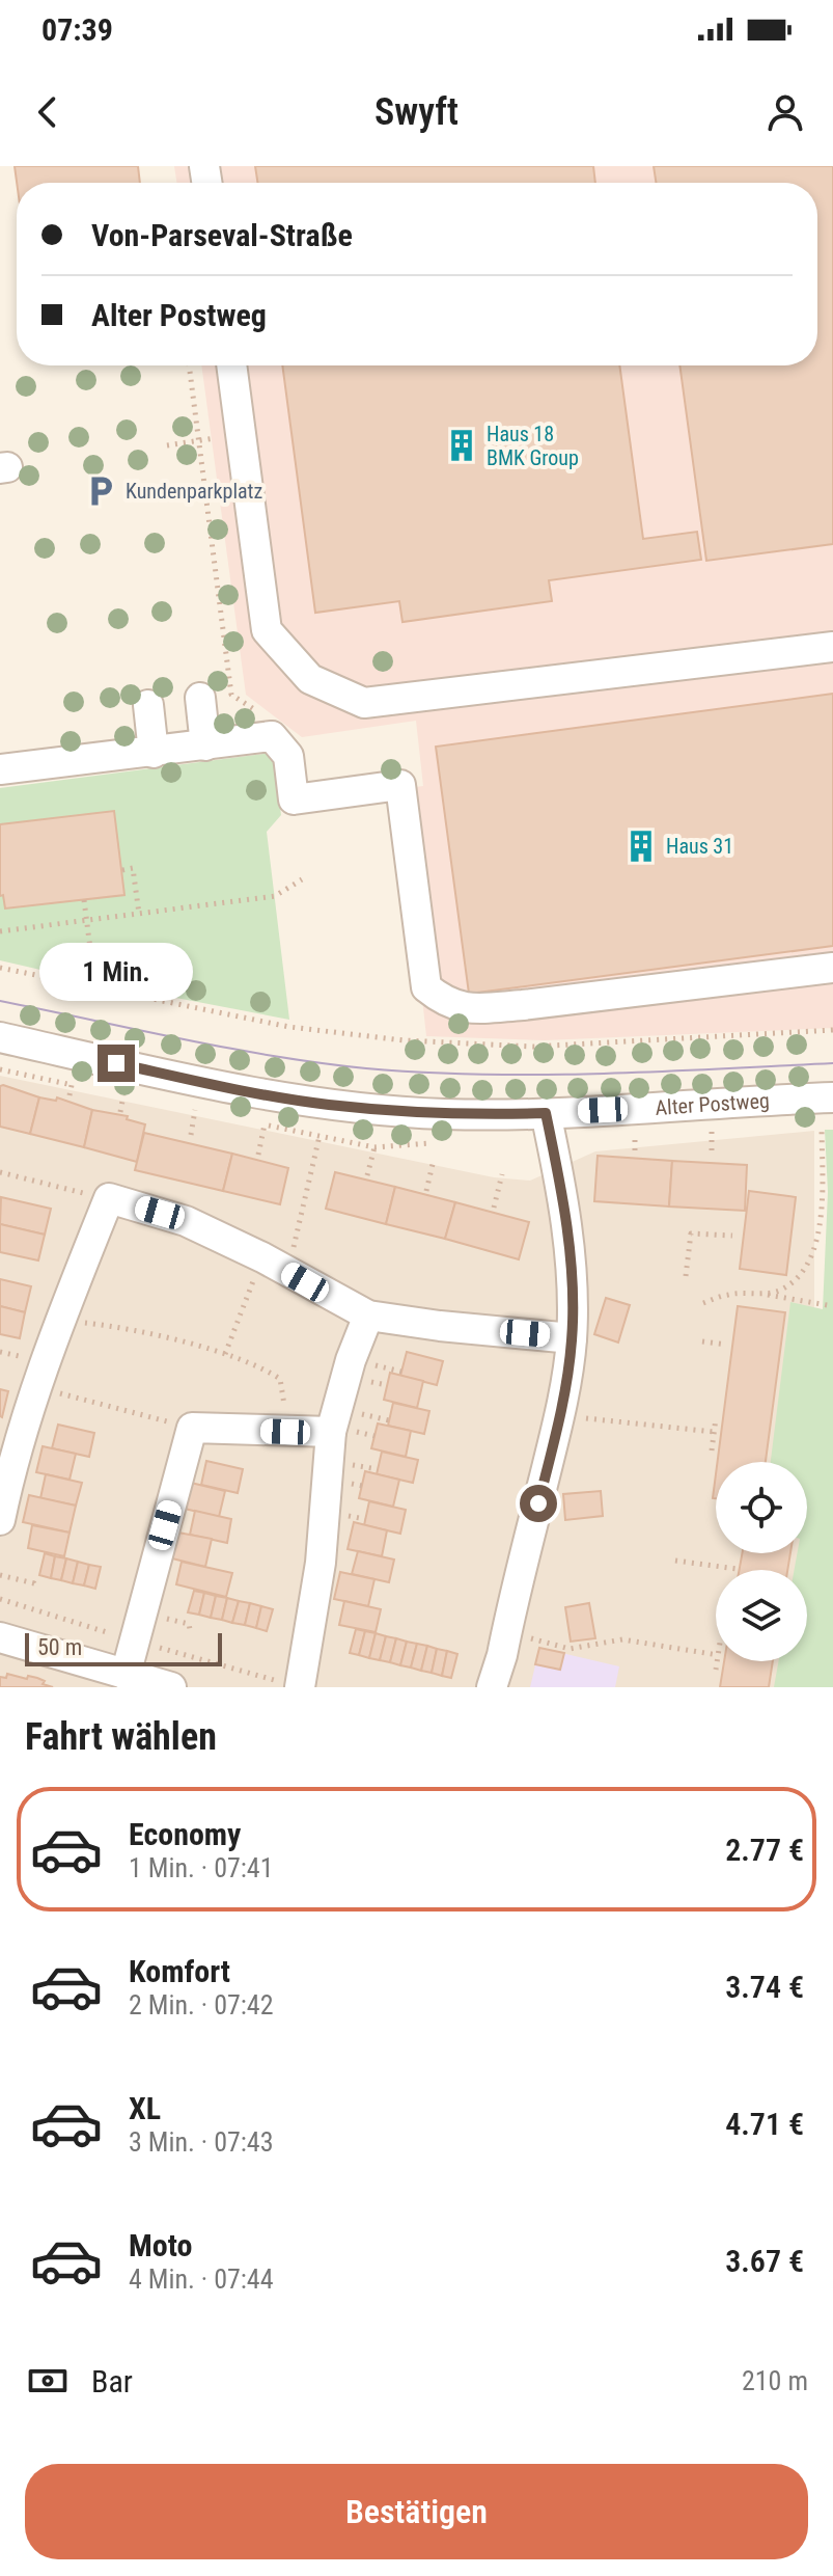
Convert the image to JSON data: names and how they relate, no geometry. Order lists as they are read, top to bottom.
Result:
{
  "streets": {
    "street": ["Alter Postweg"]
  },
  "places": {
    "building": ["Haus 18 BMK Group", "Haus 31"],
    "parking": ["Kundenparkplatz"]
  },
  "scale_bar": "50 m",
  "page": {
    "status": "07:39",
    "header": "Swyft",
    "banner": ["Von-Parseval-Straße", "Alter Postweg"],
    "bubble": "1 Min.",
    "scale": "50 m",
    "heading": "Fahrt wählen",
    "list": [
      {
        "name": "Economy",
        "note": "1 Min. · 07:41",
        "value": "2.77 €"
      },
      {
        "name": "Komfort",
        "note": "2 Min. · 07:42",
        "value": "3.74 €"
      },
      {
        "name": "XL",
        "note": "3 Min. · 07:43",
        "value": "4.71 €"
      },
      {
        "name": "Moto",
        "note": "4 Min. · 07:44",
        "value": "3.67 €"
      }
    ],
    "pay": ["Bar", "210 m"],
    "buttons": "Bestätigen"
  }
}
